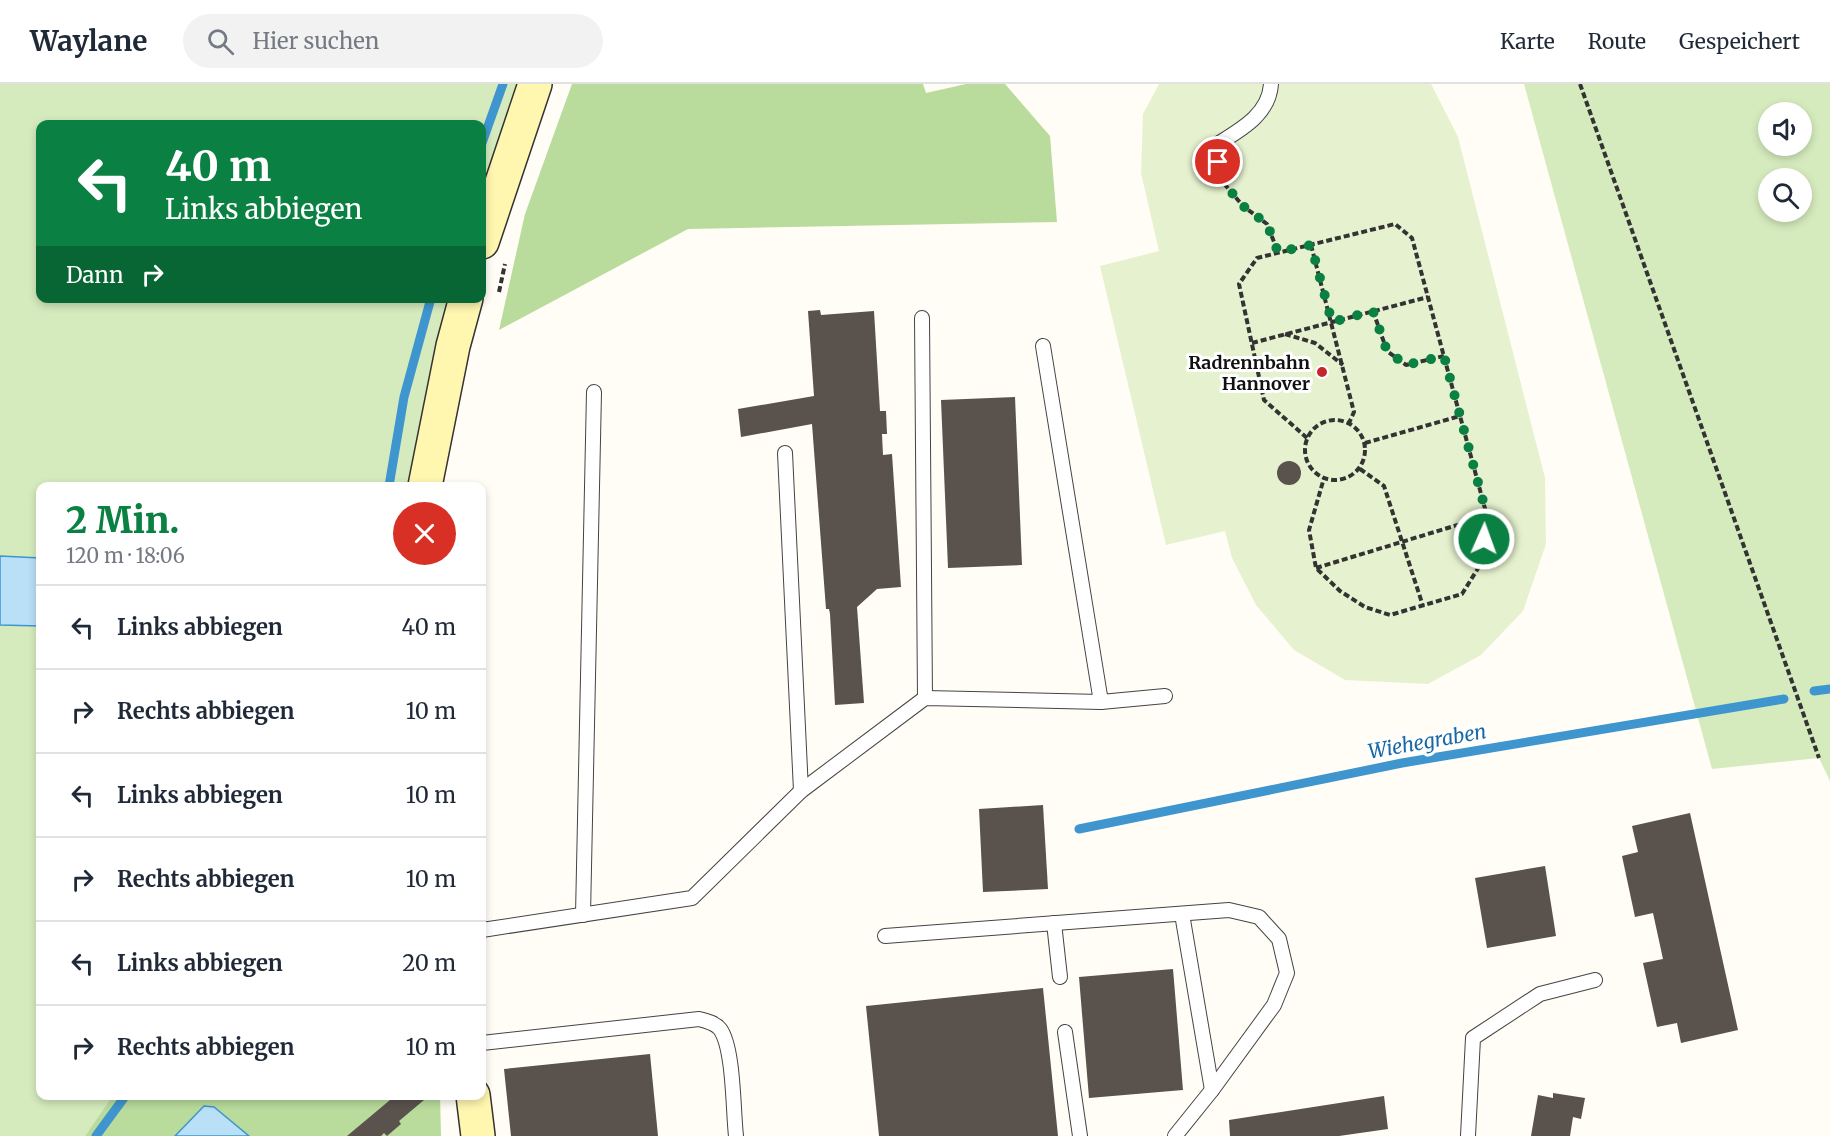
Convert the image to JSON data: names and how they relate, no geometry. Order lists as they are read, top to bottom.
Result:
{
  "water": ["Wiehegraben"],
  "places": ["Radrennbahn Hannover"],
  "page": {
    "header": "Waylane",
    "search": "Hier suchen",
    "nav": ["Karte", "Route", "Gespeichert"],
    "turn": ["40 m", "Links abbiegen"],
    "then": "Dann",
    "heading": ["2 Min.", "120 m · 18:06"],
    "list": [
      {
        "name": "Links abbiegen",
        "value": "40 m"
      },
      {
        "name": "Rechts abbiegen",
        "value": "10 m"
      },
      {
        "name": "Links abbiegen",
        "value": "10 m"
      },
      {
        "name": "Rechts abbiegen",
        "value": "10 m"
      },
      {
        "name": "Links abbiegen",
        "value": "20 m"
      },
      {
        "name": "Rechts abbiegen",
        "value": "10 m"
      }
    ]
  }
}
